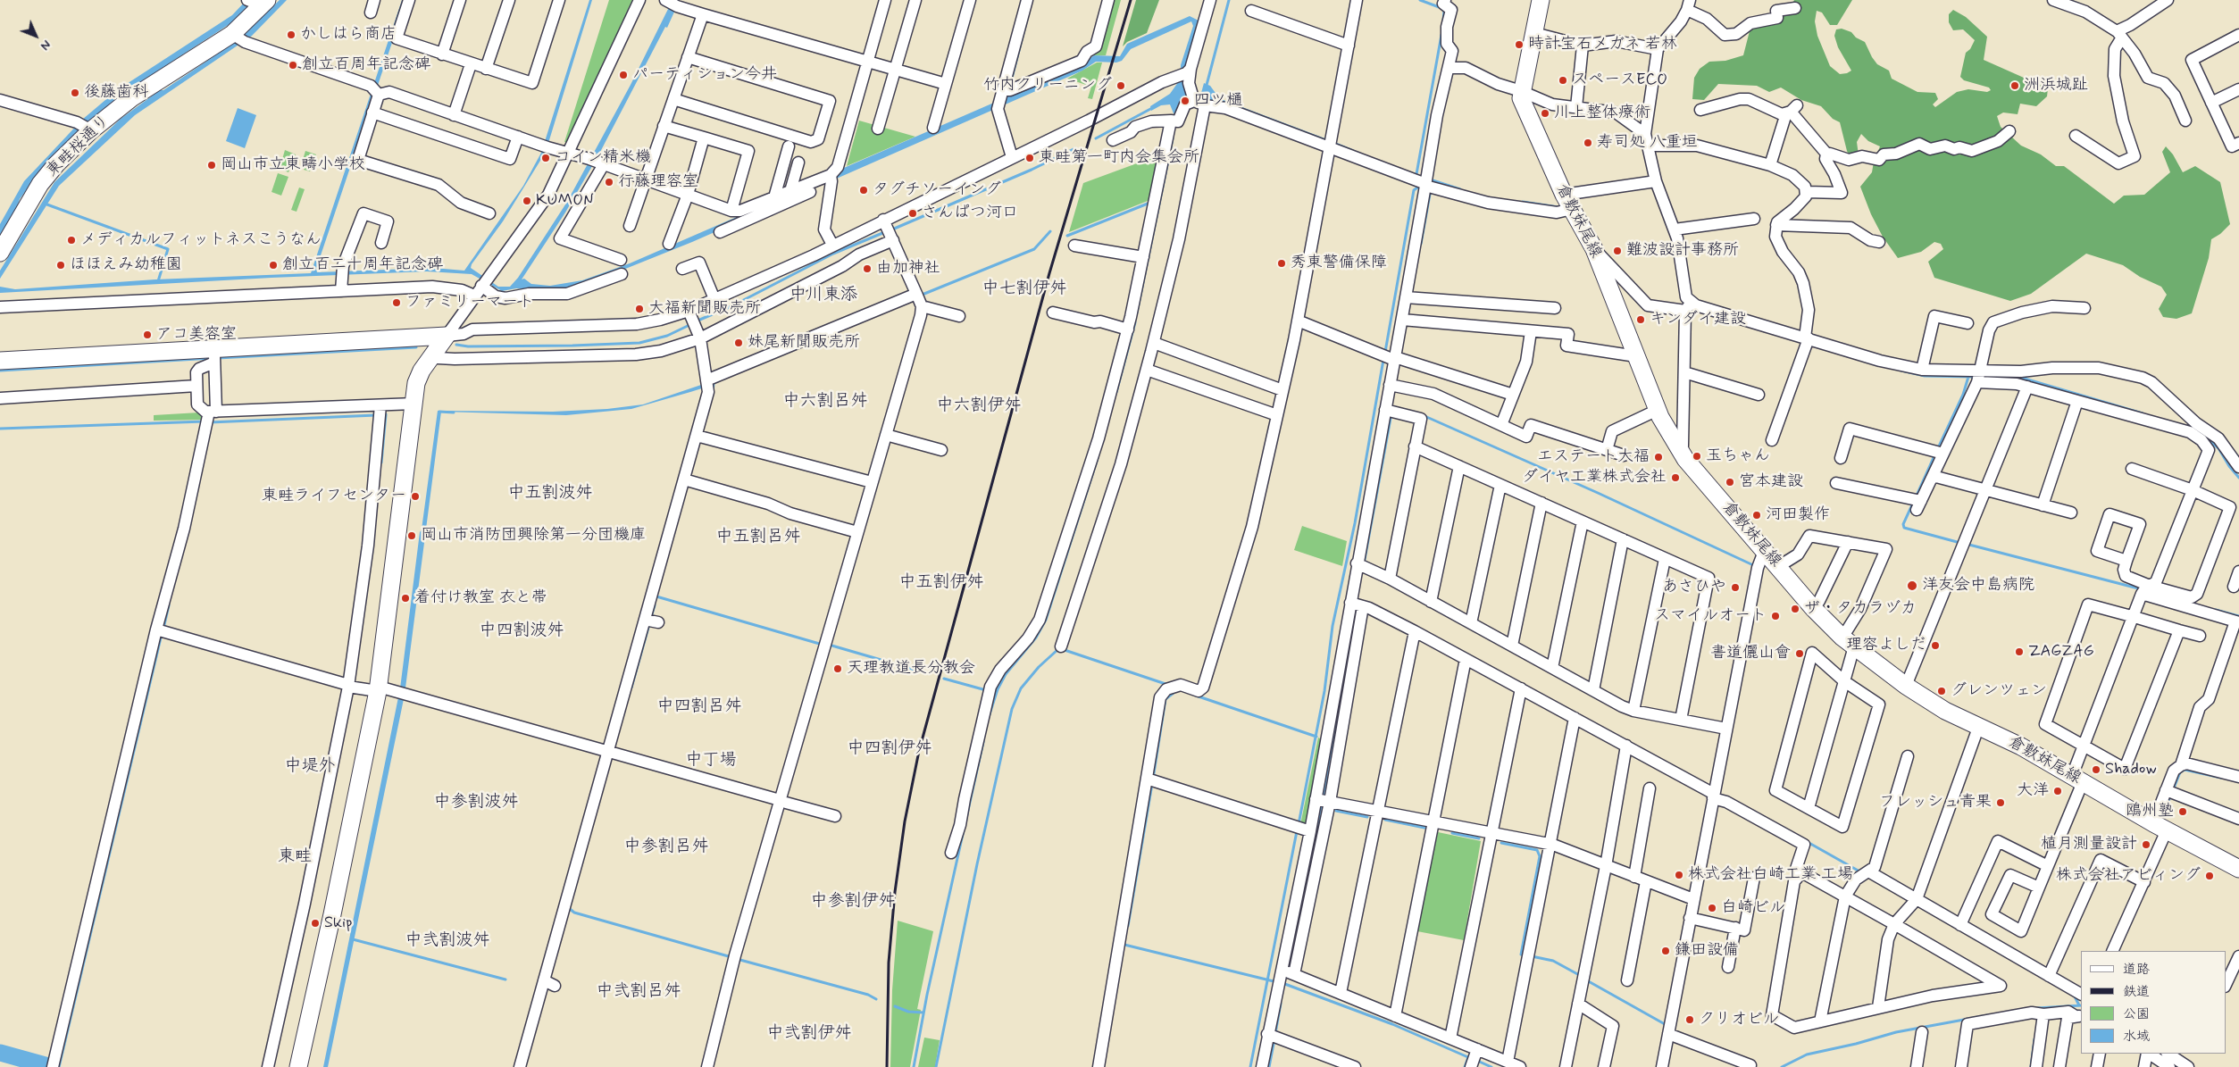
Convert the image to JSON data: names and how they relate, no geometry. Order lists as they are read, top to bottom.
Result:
{
  "streets": {
    "street": ["東畦桜通り", "倉敷妹尾線"]
  },
  "districts": [
    "中七割伊舛",
    "中川東添",
    "中六割呂舛",
    "中六割伊舛",
    "中五割波舛",
    "中五割呂舛",
    "中五割伊舛",
    "中四割波舛",
    "中四割呂舛",
    "中四割伊舛",
    "中丁場",
    "中堤外",
    "中参割波舛",
    "中参割呂舛",
    "東畦",
    "中参割伊舛",
    "中弐割波舛",
    "中弐割呂舛",
    "中弐割伊舛"
  ],
  "places": [
    "かしはら商店",
    "時計宝石メガネ 若林",
    "創立百周年記念碑",
    "パーティション今井",
    "スペースECO",
    "竹内クリーニング",
    "洲浜城趾",
    "後藤歯科",
    "四ツ樋",
    "川上整体療術",
    "寿司処 八重垣",
    "コイン精米機",
    "東畦第一町内会集会所",
    "岡山市立東疇小学校",
    "行藤理容室",
    "タグチソーイング",
    "KUMON",
    "さんぱつ河口",
    "メディカルフィットネスこうなん",
    "難波設計事務所",
    "秀東警備保障",
    "ほほえみ幼稚園",
    "創立百二十周年記念碑",
    "由加神社",
    "ファミリーマート",
    "大福新聞販売所",
    "キンダイ建設",
    "アコ美容室",
    "妹尾新聞販売所",
    "玉ちゃん",
    "エステート大福",
    "ダイヤ工業株式会社",
    "宮本建設",
    "東畦ライフセンター",
    "河田製作",
    "岡山市消防団興除第一分団機庫",
    "洋友会中島病院",
    "あさひや",
    "着付け教室 衣と帯",
    "ザ・タカラヅカ",
    "スマイルオート",
    "理容よしだ",
    "ZAGZAG",
    "書道儷山會",
    "天理教道長分教会",
    "グレンツェン",
    "Shadow",
    "大洋",
    "フレッシュ青果",
    "鴎州塾",
    "植月測量設計",
    "株式会社白崎工業 工場",
    "株式会社アビィング",
    "白崎ビル",
    "Skip",
    "鎌田設備",
    "クリオビル"
  ],
  "legend": [
    "道路",
    "鉄道",
    "公園",
    "水域"
  ],
  "north": "bottom right"
}
